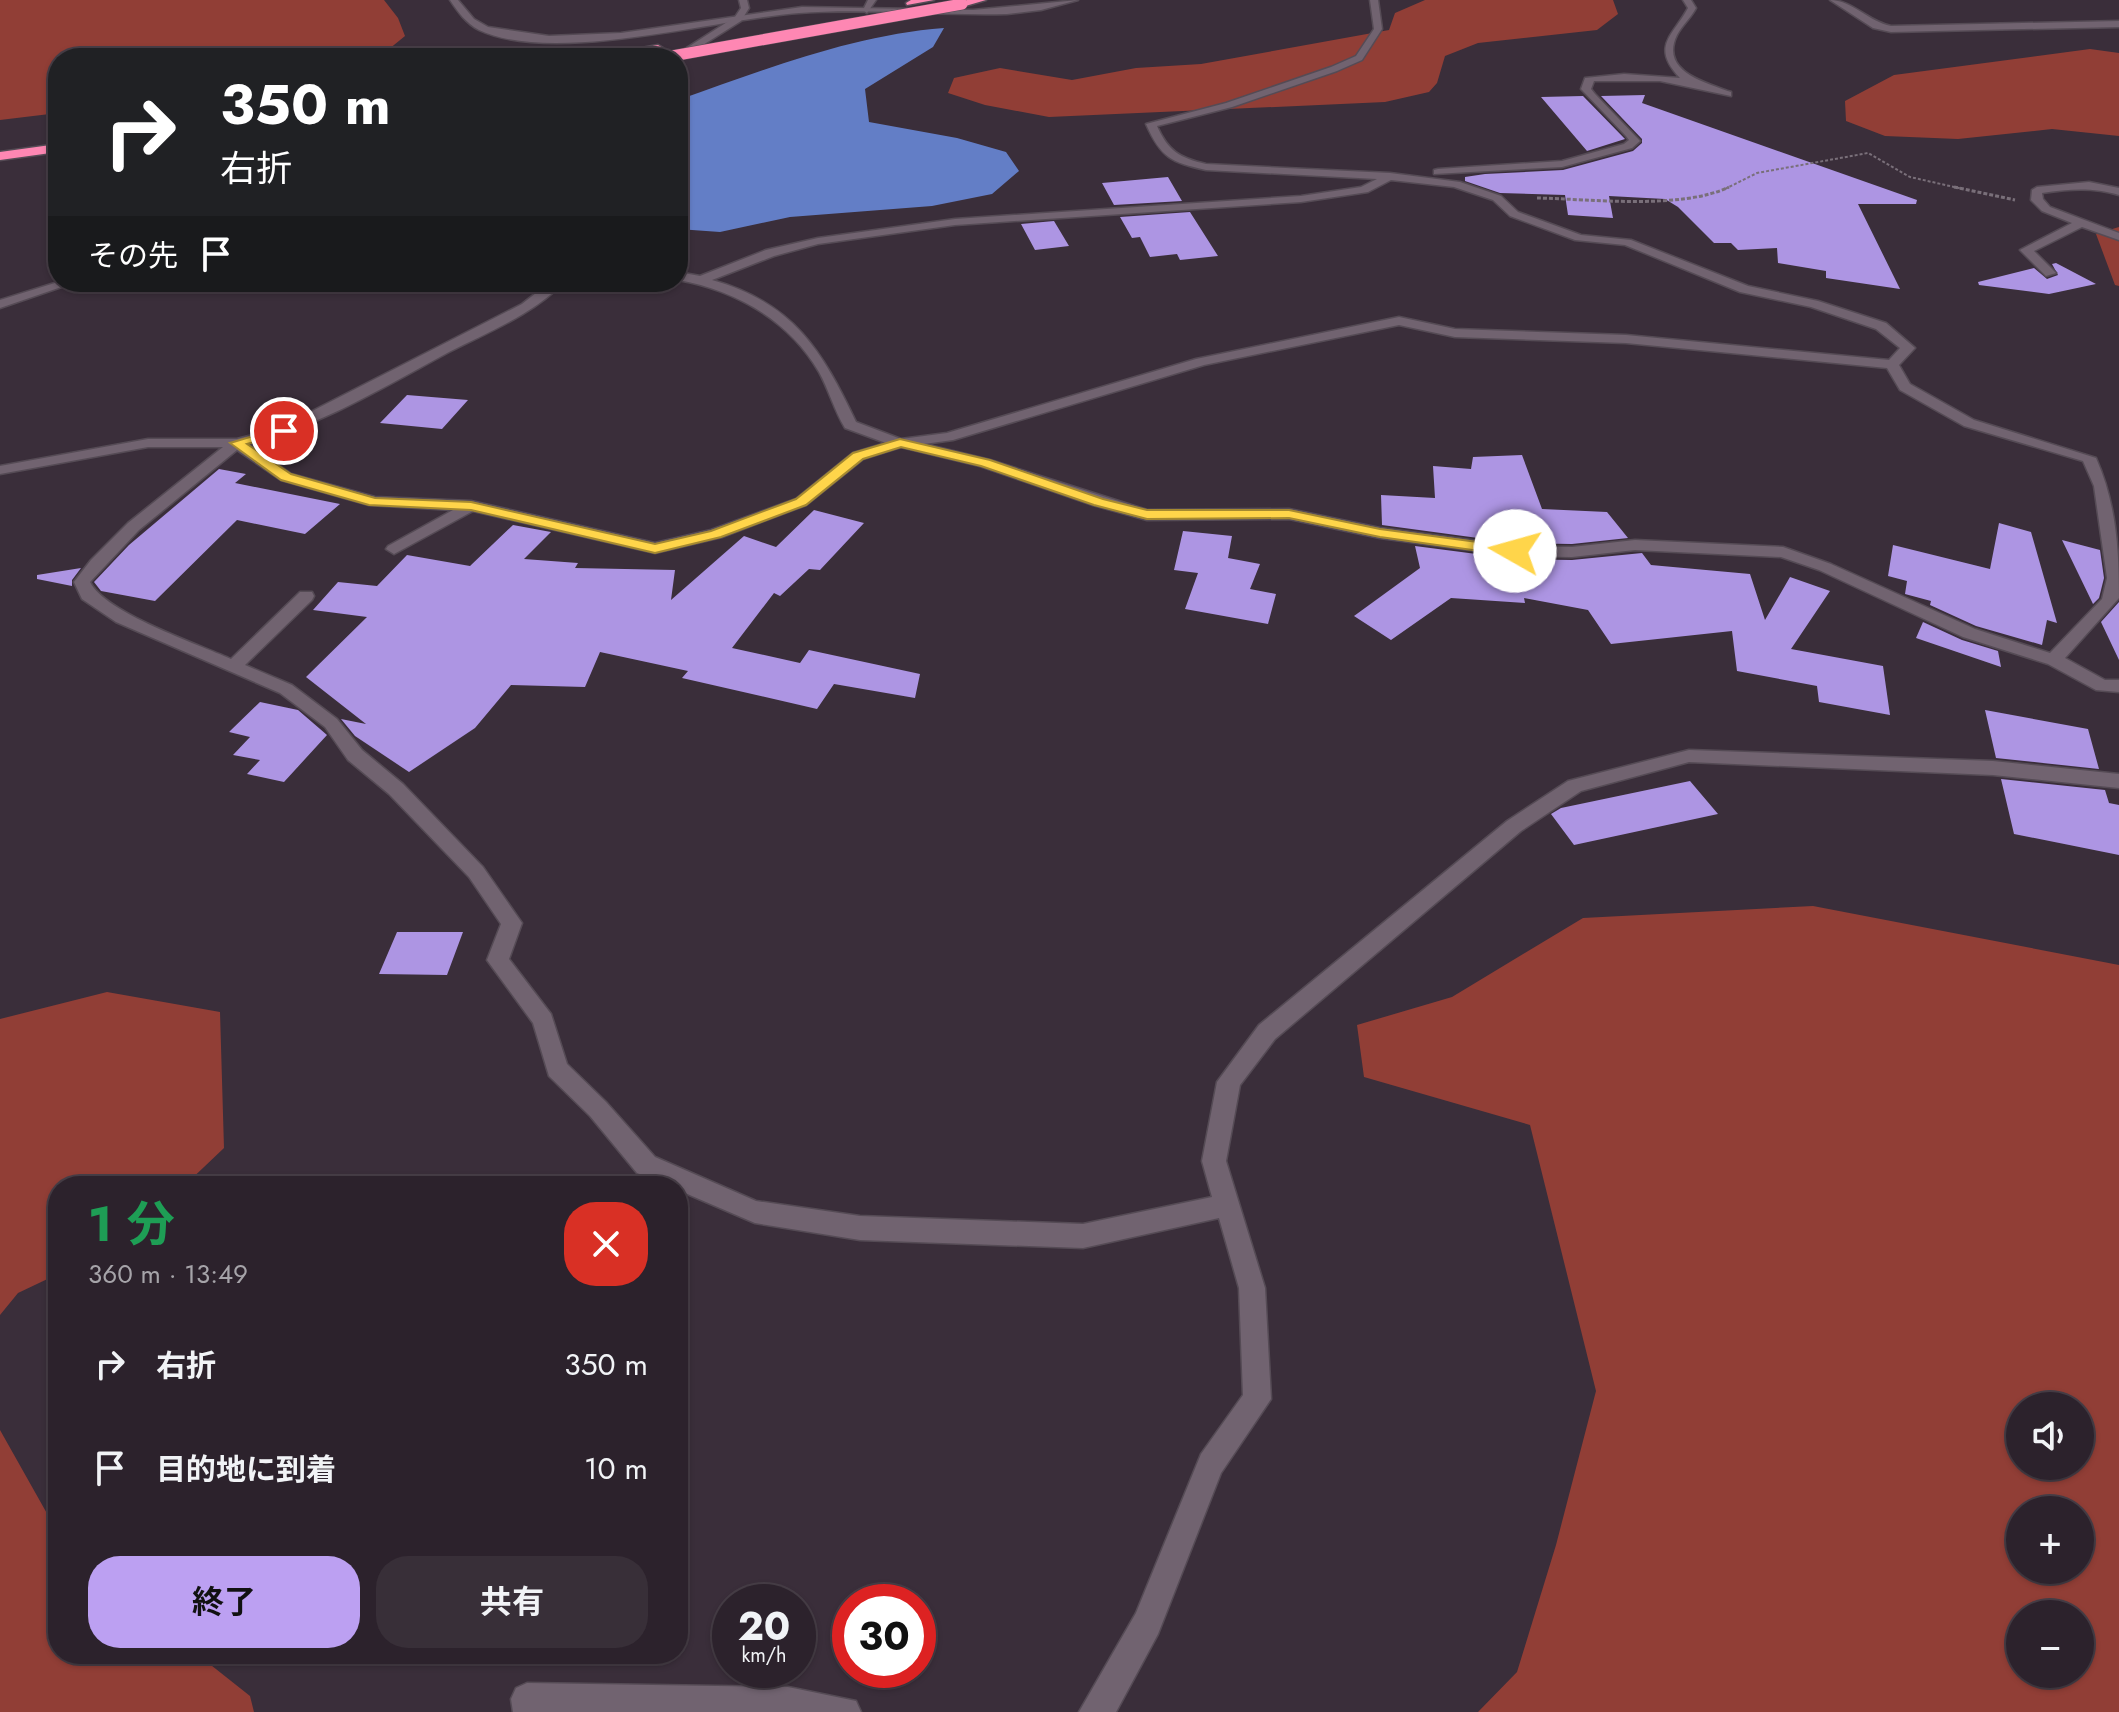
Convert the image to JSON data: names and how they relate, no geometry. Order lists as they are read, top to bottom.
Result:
{
  "page": {
    "turn": ["350 m", "右折"],
    "then": "その先",
    "heading": ["1 分", "360 m · 13:49"],
    "list": [
      {
        "name": "右折",
        "value": "350 m"
      },
      {
        "name": "目的地に到着",
        "value": "10 m"
      }
    ],
    "map_buttons": ["+", "−"],
    "buttons": ["終了", "共有"],
    "speed": "20 km/h",
    "limit": "30"
  }
}
